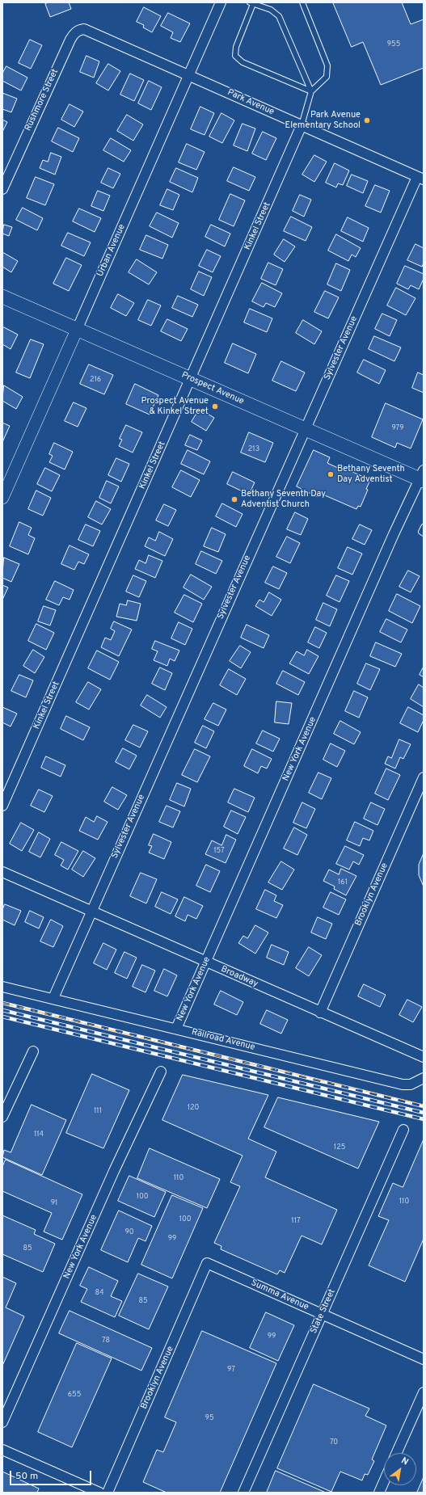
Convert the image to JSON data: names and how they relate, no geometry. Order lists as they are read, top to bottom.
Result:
{
  "streets": {
    "main road": ["Prospect Avenue"],
    "street": [
      "Rushmore Street",
      "Park Avenue",
      "Kinkel Street",
      "Urban Avenue",
      "Sylvester Avenue",
      "New York Avenue",
      "Brooklyn Avenue",
      "Broadway",
      "Railroad Avenue",
      "Summa Avenue",
      "State Street"
    ]
  },
  "crossings": [
    ["Rushmore Street", "Park Avenue"],
    ["Park Avenue", "Kinkel Street"],
    ["Park Avenue", "Urban Avenue"],
    ["Park Avenue", "Sylvester Avenue"],
    ["Kinkel Street", "Prospect Avenue"],
    ["Urban Avenue", "Prospect Avenue"],
    ["Sylvester Avenue", "Prospect Avenue"],
    ["Sylvester Avenue", "Broadway"],
    ["Sylvester Avenue", "Railroad Avenue"],
    ["Prospect Avenue", "New York Avenue"],
    ["New York Avenue", "Broadway"],
    ["New York Avenue", "Railroad Avenue"],
    ["Brooklyn Avenue", "Broadway"],
    ["Brooklyn Avenue", "Summa Avenue"],
    ["Summa Avenue", "State Street"]
  ],
  "places": [
    "Park Avenue Elementary School",
    "Prospect Avenue & Kinkel Street",
    "Bethany Seventh Day Adventist",
    "Bethany Seventh Day Adventist Church"
  ],
  "house_numbers": [
    "955",
    "216",
    "979",
    "213",
    "157",
    "161",
    "120",
    "111",
    "114",
    "125",
    "110",
    "100",
    "110",
    "91",
    "100",
    "117",
    "90",
    "99",
    "85",
    "84",
    "85",
    "99",
    "78",
    "97",
    "655",
    "95",
    "70"
  ],
  "scale_bar": "50 m",
  "north": "top right"
}
